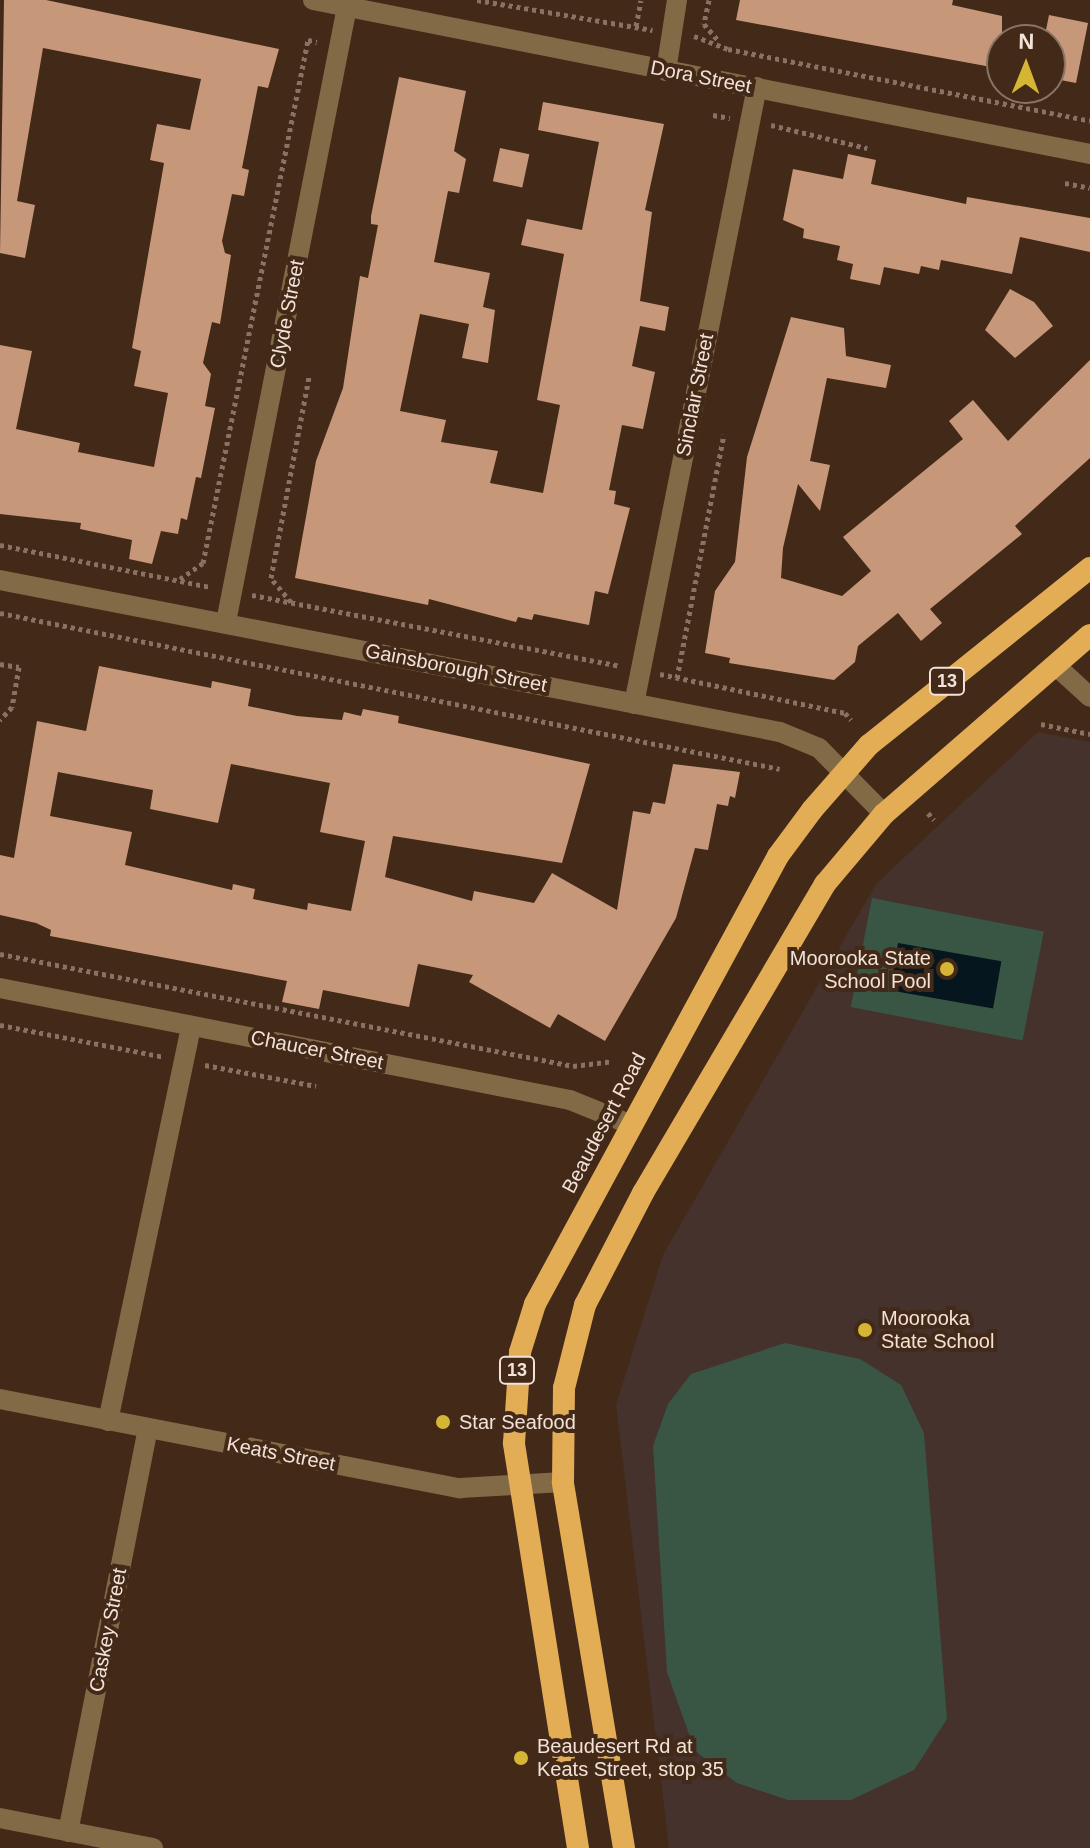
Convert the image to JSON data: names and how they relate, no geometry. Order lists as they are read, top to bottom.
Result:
{
  "streets": {
    "highway": ["13", "Beaudesert Road"],
    "street": [
      "Dora Street",
      "Clyde Street",
      "Sinclair Street",
      "Gainsborough Street",
      "Chaucer Street",
      "Keats Street",
      "Caskey Street"
    ]
  },
  "crossings": [
    ["Dora Street", "Clyde Street"],
    ["Dora Street", "Sinclair Street"],
    ["Clyde Street", "Gainsborough Street"],
    ["Sinclair Street", "Gainsborough Street"],
    ["Gainsborough Street", "13"],
    ["Gainsborough Street", "Beaudesert Road"],
    ["13", "Keats Street"],
    ["Chaucer Street", "Beaudesert Road"],
    ["Beaudesert Road", "Keats Street"],
    ["Keats Street", "Caskey Street"]
  ],
  "places": [
    "Moorooka State School Pool",
    "Moorooka State School",
    "Star Seafood",
    "Beaudesert Rd at Keats Street, stop 35"
  ],
  "north": "top"
}
